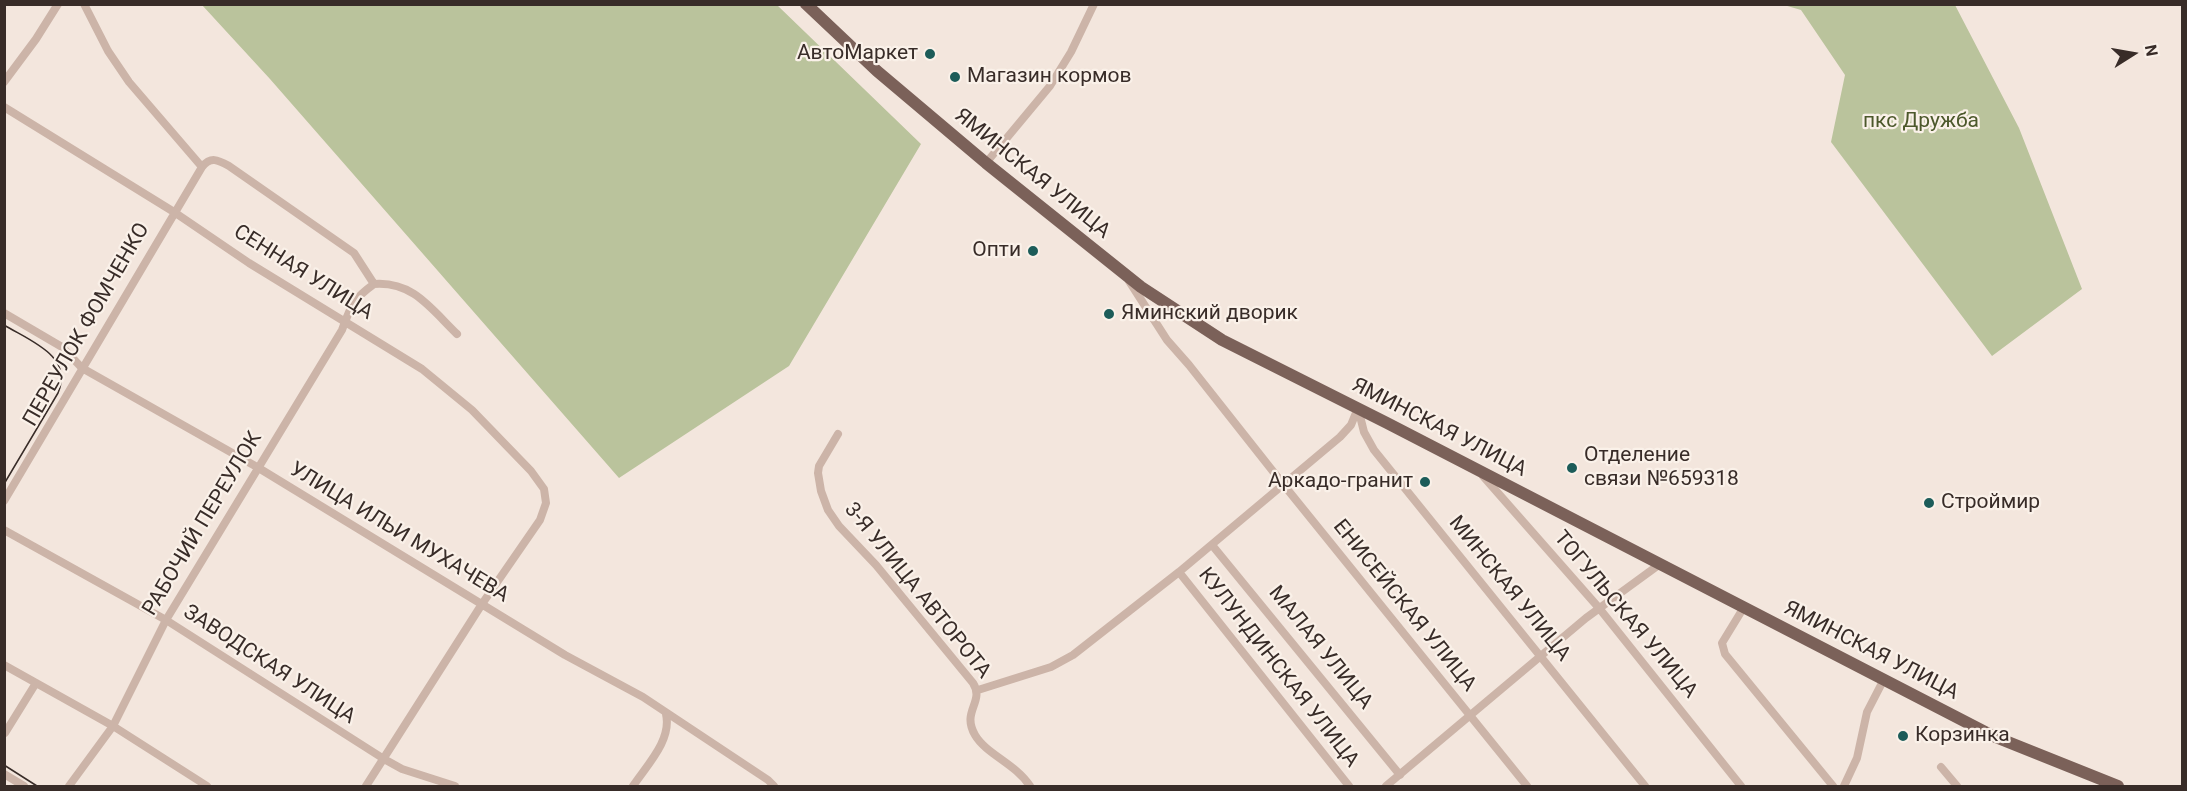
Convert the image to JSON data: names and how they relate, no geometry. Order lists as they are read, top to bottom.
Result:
{
  "streets": {
    "main road": ["ЯМИНСКАЯ УЛИЦА"],
    "street": [
      "СЕННАЯ УЛИЦА",
      "ПЕРЕУЛОК ФОМЧЕНКО",
      "РАБОЧИЙ ПЕРЕУЛОК",
      "УЛИЦА ИЛЬИ МУХАЧЕВА",
      "МИНСКАЯ УЛИЦА",
      "3-Я УЛИЦА АВТОРОТА",
      "ЕНИСЕЙСКАЯ УЛИЦА",
      "ТОГУЛЬСКАЯ УЛИЦА",
      "МАЛАЯ УЛИЦА",
      "ЗАВОДСКАЯ УЛИЦА",
      "КУЛУНДИНСКАЯ УЛИЦА"
    ]
  },
  "crossings": [
    ["ЯМИНСКАЯ УЛИЦА", "МИНСКАЯ УЛИЦА"],
    ["ЯМИНСКАЯ УЛИЦА", "ЕНИСЕЙСКАЯ УЛИЦА"],
    ["ЯМИНСКАЯ УЛИЦА", "ТОГУЛЬСКАЯ УЛИЦА"],
    ["СЕННАЯ УЛИЦА", "ПЕРЕУЛОК ФОМЧЕНКО"],
    ["СЕННАЯ УЛИЦА", "РАБОЧИЙ ПЕРЕУЛОК"],
    ["СЕННАЯ УЛИЦА", "УЛИЦА ИЛЬИ МУХАЧЕВА"],
    ["ПЕРЕУЛОК ФОМЧЕНКО", "УЛИЦА ИЛЬИ МУХАЧЕВА"],
    ["РАБОЧИЙ ПЕРЕУЛОК", "УЛИЦА ИЛЬИ МУХАЧЕВА"],
    ["РАБОЧИЙ ПЕРЕУЛОК", "ЗАВОДСКАЯ УЛИЦА"]
  ],
  "parks": ["пкс Дружба"],
  "places": [
    "АвтоМаркет",
    "Магазин кормов",
    "Опти",
    "Яминский дворик",
    "Отделение связи №659318",
    "Аркадо-гранит",
    "Строймир",
    "Корзинка"
  ],
  "north": "right"
}
